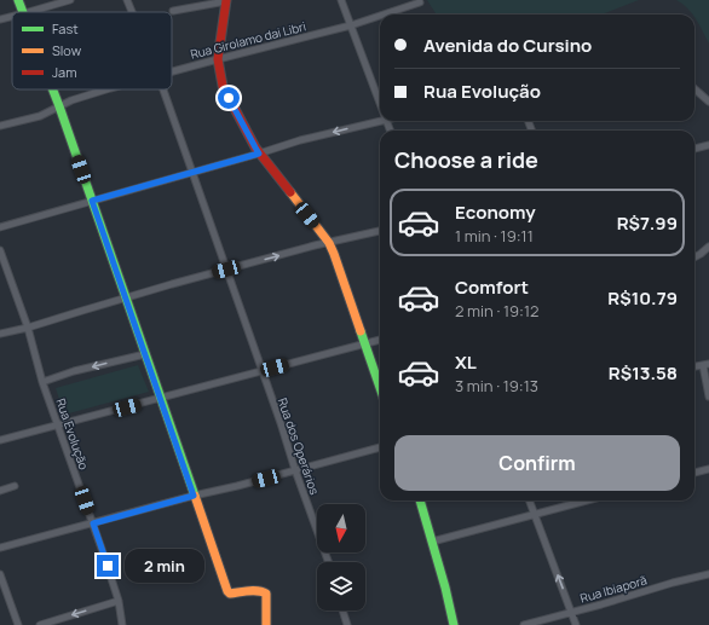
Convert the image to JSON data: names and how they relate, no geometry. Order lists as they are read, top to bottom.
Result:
{
  "streets": {
    "street": [
      "Rua Girolamo dai Libri",
      "Rua Evolução",
      "Rua dos Operários",
      "Rua Ibiaporã"
    ]
  },
  "legend": ["Fast", "Slow", "Jam"],
  "north": "bottom",
  "page": {
    "banner": ["Avenida do Cursino", "Rua Evolução"],
    "heading": "Choose a ride",
    "list": [
      {
        "name": "Economy",
        "note": "1 min · 19:11",
        "value": "R$7.99"
      },
      {
        "name": "Comfort",
        "note": "2 min · 19:12",
        "value": "R$10.79"
      },
      {
        "name": "XL",
        "note": "3 min · 19:13",
        "value": "R$13.58"
      }
    ],
    "buttons": "Confirm",
    "bubble": "2 min"
  }
}
